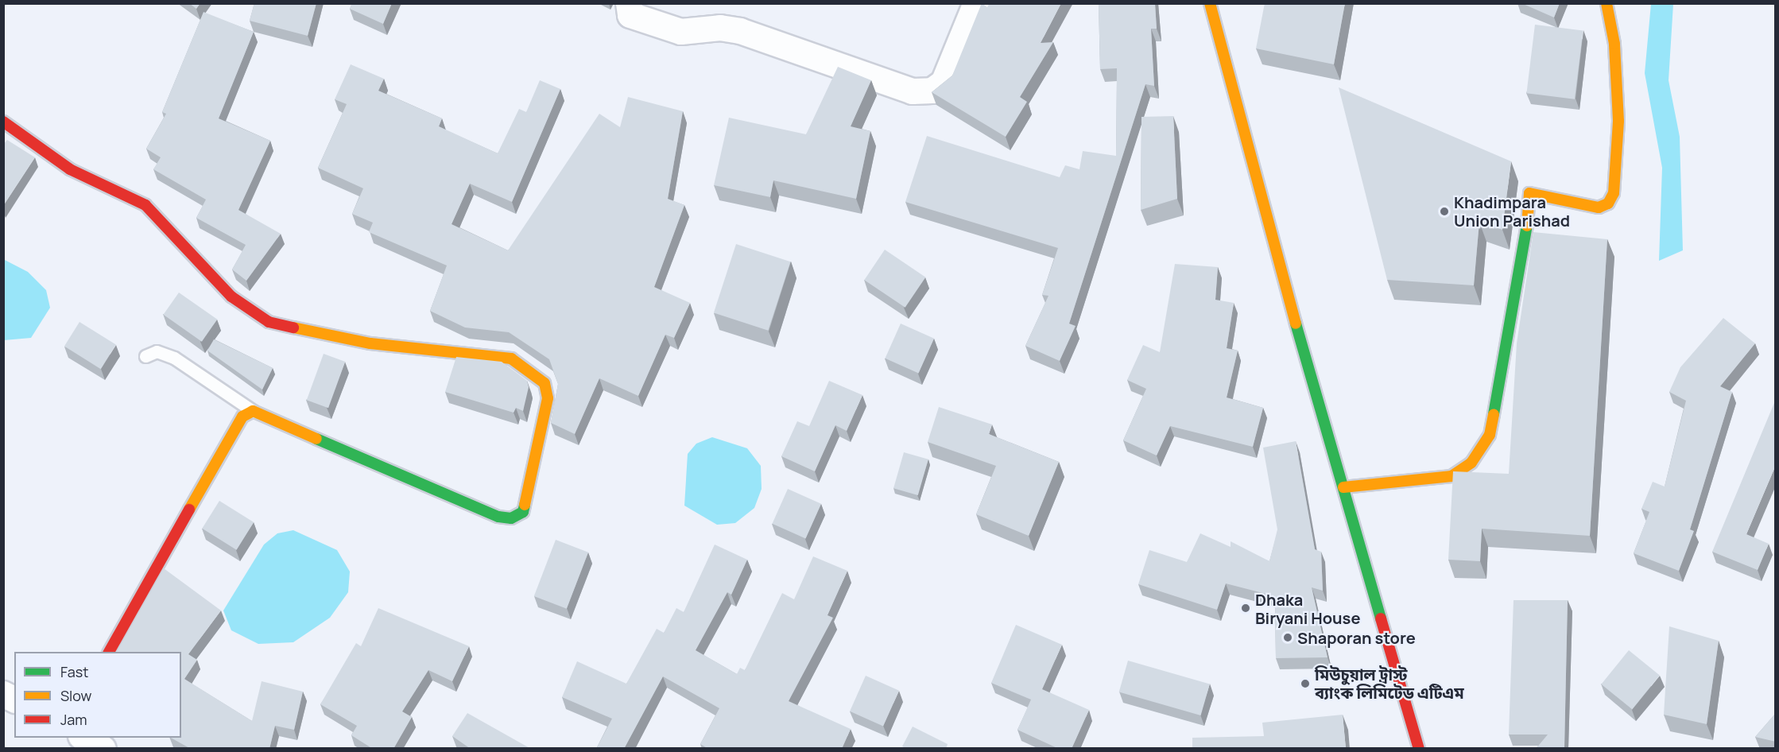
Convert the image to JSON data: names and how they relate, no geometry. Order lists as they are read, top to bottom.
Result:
{
  "places": [
    "Khadimpara Union Parishad",
    "Dhaka Biryani House",
    "Shaporan store",
    "মিউচুয়াল ট্রাস্ট ব্যাংক লিমিটেড এটিএম"
  ],
  "legend": ["Fast", "Slow", "Jam"]
}
